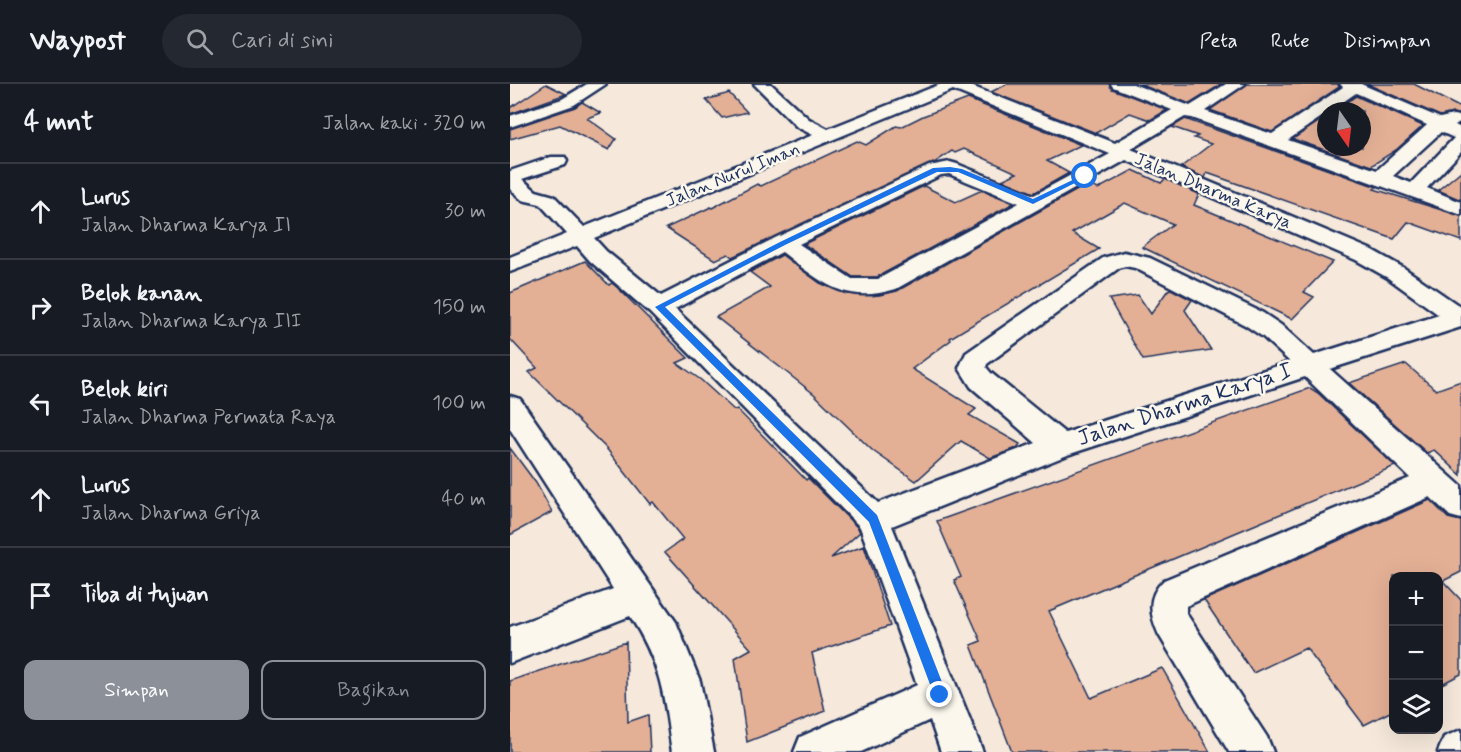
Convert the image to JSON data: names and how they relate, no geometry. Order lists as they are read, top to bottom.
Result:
{
  "streets": {
    "street": ["Jalan Nurul Iman", "Jalan Dharma Karya", "Jalan Dharma Karya I"]
  },
  "crossings": [
    ["Jalan Nurul Iman", "Jalan Dharma Karya"],
    ["Jalan Dharma Karya", "Jalan Dharma Karya I"]
  ],
  "north": "bottom",
  "page": {
    "header": "Waypost",
    "search": "Cari di sini",
    "nav": ["Peta", "Rute", "Disimpan"],
    "heading": ["4 mnt", "Jalan kaki · 320 m"],
    "list": [
      ["Lurus", "Jalan Dharma Karya II", "30 m"],
      ["Belok kanan", "Jalan Dharma Karya III", "150 m"],
      ["Belok kiri", "Jalan Dharma Permata Raya", "100 m"],
      ["Lurus", "Jalan Dharma Griya", "40 m"],
      "Tiba di tujuan"
    ],
    "map_buttons": ["+", "−"],
    "buttons": ["Simpan", "Bagikan"]
  }
}
